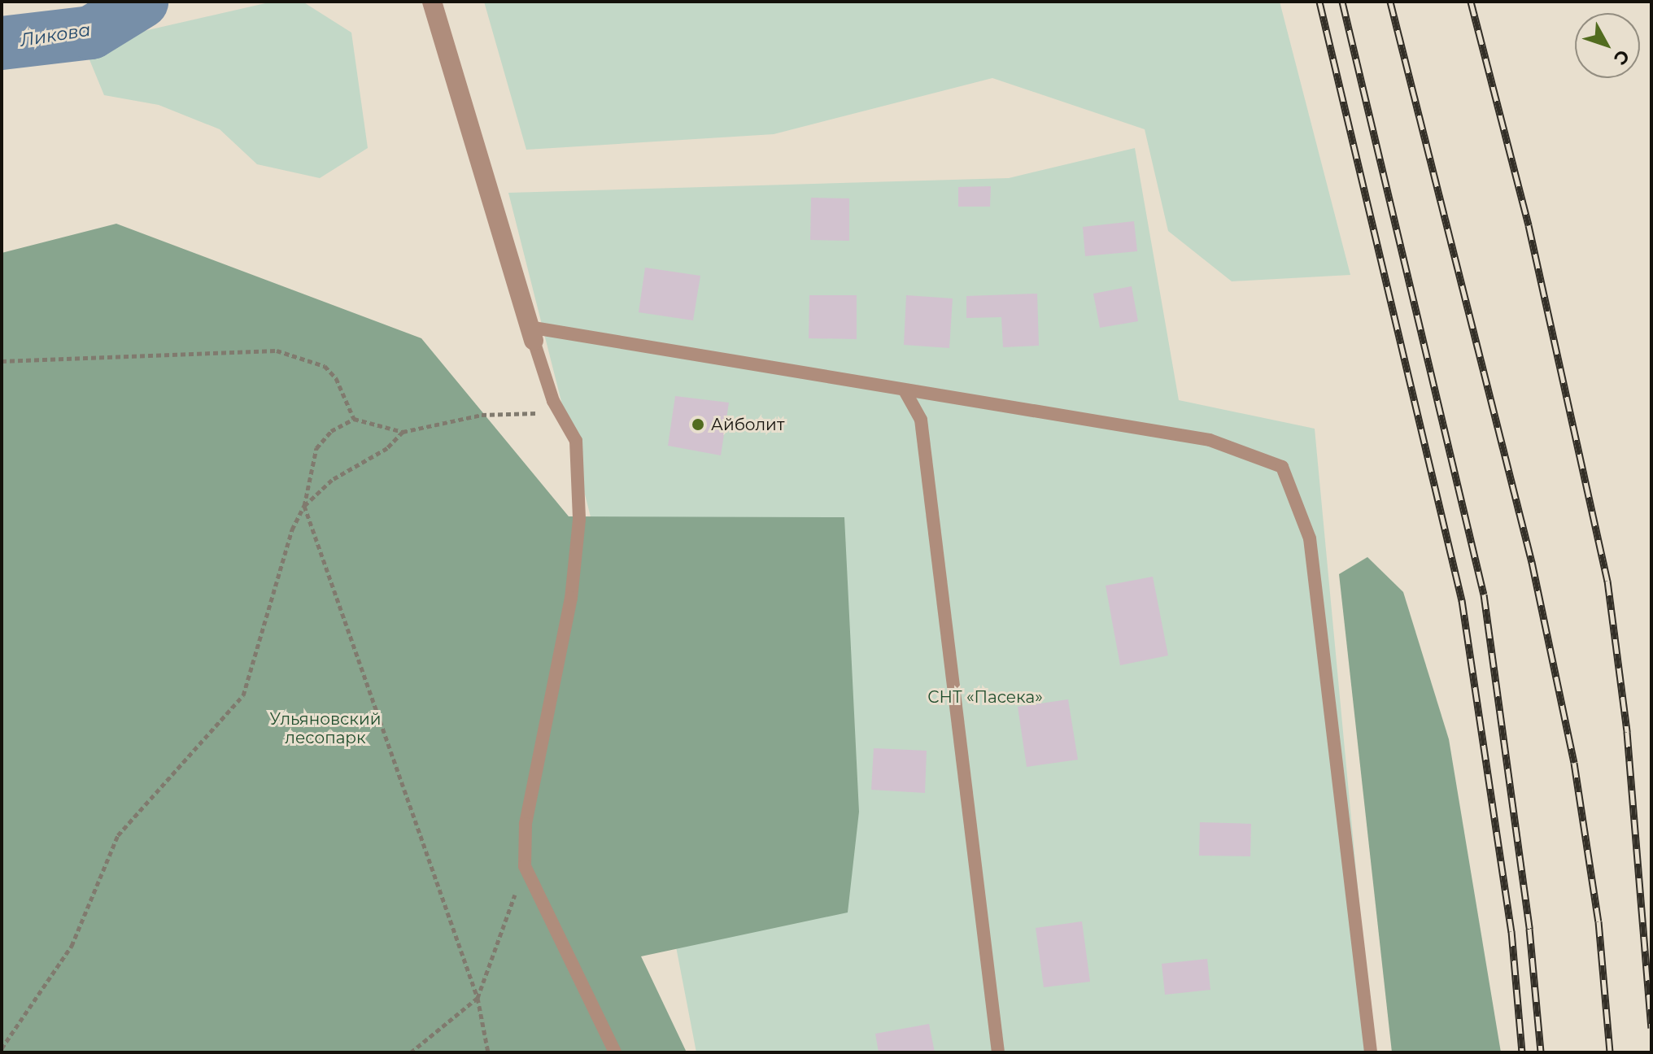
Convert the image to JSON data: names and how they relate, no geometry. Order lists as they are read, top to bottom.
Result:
{
  "water": ["Ликова"],
  "parks": ["СНТ «Пасека»", "Ульяновский лесопарк"],
  "places": ["Айболит"],
  "north": "bottom right"
}
